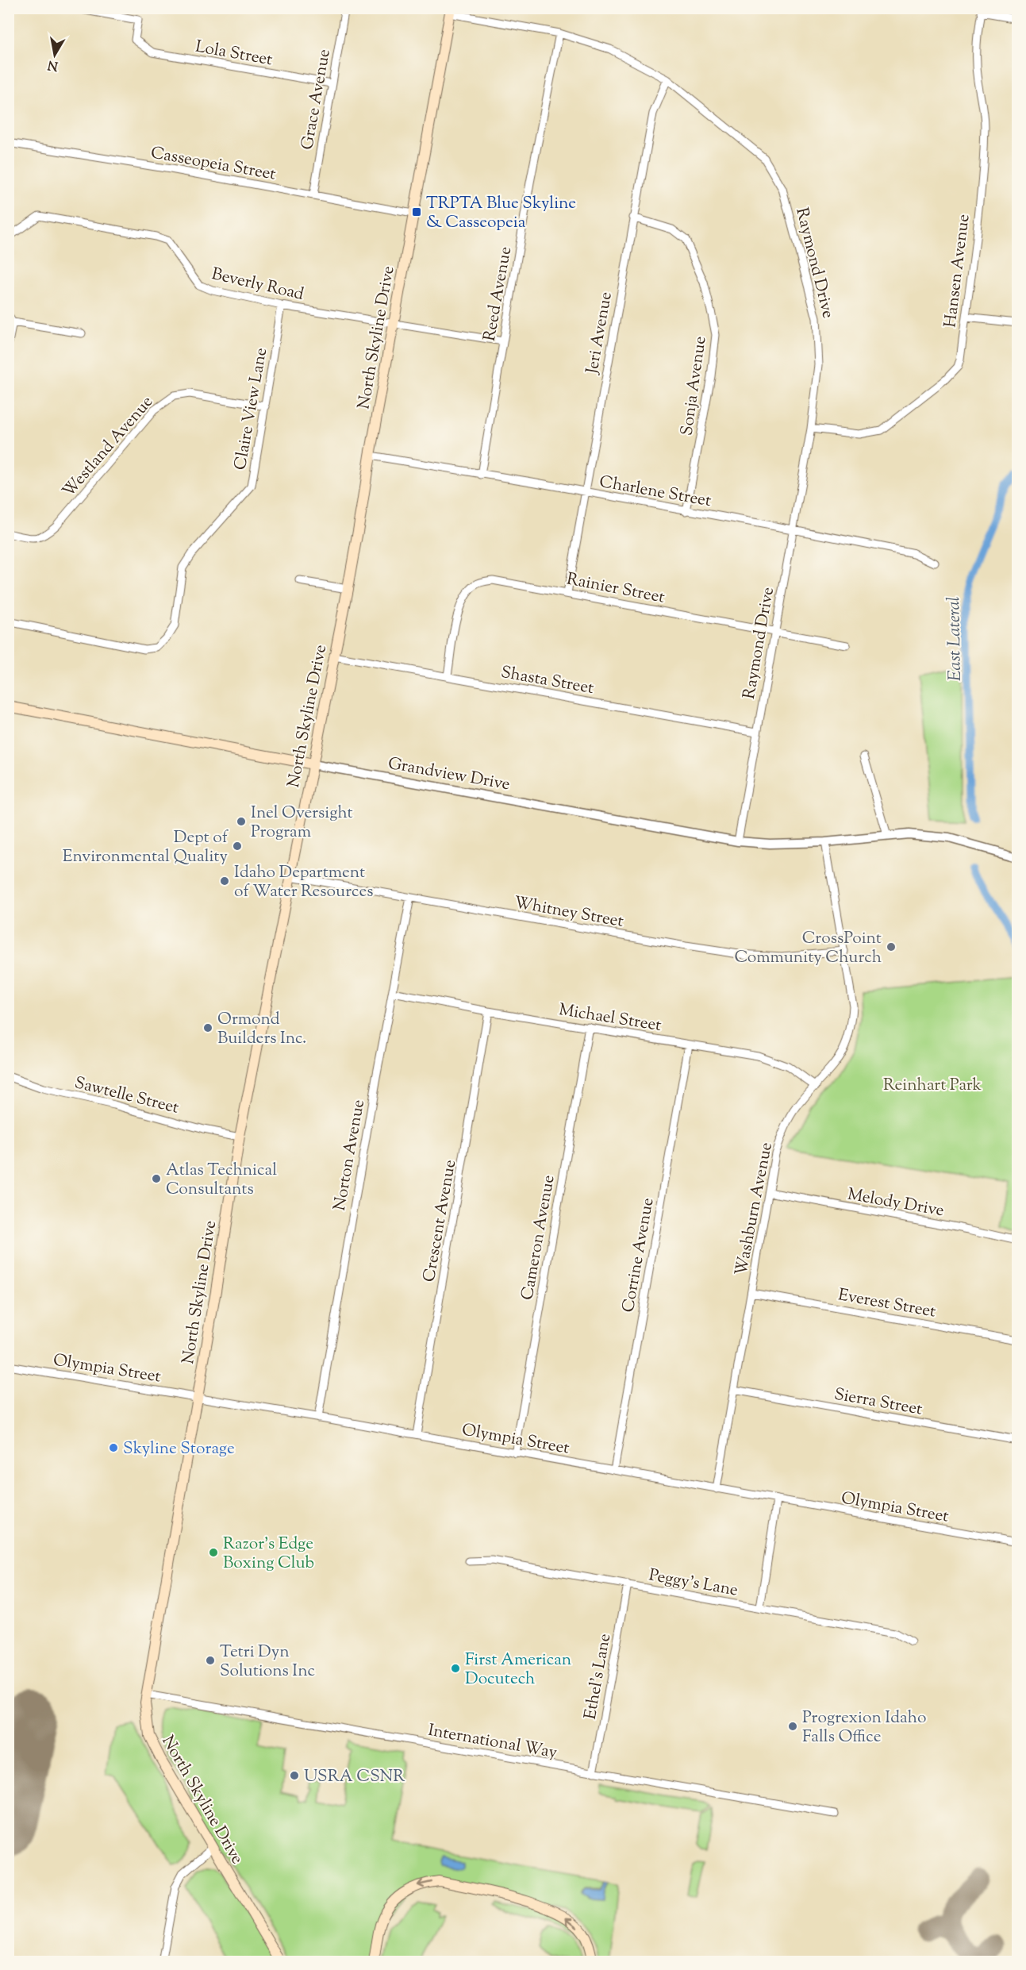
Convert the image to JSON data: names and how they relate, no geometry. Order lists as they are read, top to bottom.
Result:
{
  "streets": {
    "main road": ["North Skyline Drive", "Grandview Drive"],
    "street": [
      "Lola Street",
      "Grace Avenue",
      "Casseopeia Street",
      "Raymond Drive",
      "Hansen Avenue",
      "Beverly Road",
      "Reed Avenue",
      "Jeri Avenue",
      "Sonja Avenue",
      "Claire View Lane",
      "Westland Avenue",
      "Charlene Street",
      "Rainier Street",
      "Shasta Street",
      "Whitney Street",
      "Michael Street",
      "Sawtelle Street",
      "Norton Avenue",
      "Melody Drive",
      "Washburn Avenue",
      "Crescent Avenue",
      "Cameron Avenue",
      "Corrine Avenue",
      "Everest Street",
      "Olympia Street",
      "Sierra Street",
      "Peggy's Lane",
      "Ethel's Lane",
      "International Way"
    ]
  },
  "crossings": [
    ["Lola Street", "Grace Avenue"],
    ["Grace Avenue", "Casseopeia Street"],
    ["Casseopeia Street", "North Skyline Drive"],
    ["Raymond Drive", "Hansen Avenue"],
    ["Raymond Drive", "Reed Avenue"],
    ["Raymond Drive", "Jeri Avenue"],
    ["Raymond Drive", "North Skyline Drive"],
    ["Raymond Drive", "Charlene Street"],
    ["Raymond Drive", "Rainier Street"],
    ["Raymond Drive", "Shasta Street"],
    ["Raymond Drive", "Grandview Drive"],
    ["Beverly Road", "Reed Avenue"],
    ["Beverly Road", "North Skyline Drive"],
    ["Beverly Road", "Claire View Lane"],
    ["Reed Avenue", "Charlene Street"],
    ["Jeri Avenue", "Sonja Avenue"],
    ["Jeri Avenue", "Charlene Street"],
    ["Jeri Avenue", "Rainier Street"],
    ["North Skyline Drive", "Charlene Street"],
    ["North Skyline Drive", "Shasta Street"],
    ["North Skyline Drive", "Grandview Drive"],
    ["North Skyline Drive", "Whitney Street"],
    ["North Skyline Drive", "Sawtelle Street"],
    ["North Skyline Drive", "Olympia Street"],
    ["North Skyline Drive", "International Way"],
    ["Sonja Avenue", "Charlene Street"],
    ["Claire View Lane", "Westland Avenue"],
    ["Rainier Street", "Shasta Street"],
    ["Grandview Drive", "Washburn Avenue"],
    ["Whitney Street", "Norton Avenue"],
    ["Whitney Street", "Washburn Avenue"],
    ["Michael Street", "Norton Avenue"],
    ["Michael Street", "Washburn Avenue"],
    ["Michael Street", "Crescent Avenue"],
    ["Michael Street", "Cameron Avenue"],
    ["Michael Street", "Corrine Avenue"],
    ["Norton Avenue", "Olympia Street"],
    ["Melody Drive", "Washburn Avenue"],
    ["Washburn Avenue", "Everest Street"],
    ["Washburn Avenue", "Olympia Street"],
    ["Washburn Avenue", "Sierra Street"],
    ["Crescent Avenue", "Olympia Street"],
    ["Cameron Avenue", "Olympia Street"],
    ["Corrine Avenue", "Olympia Street"],
    ["Peggy's Lane", "Ethel's Lane"],
    ["Ethel's Lane", "International Way"]
  ],
  "water": ["East Lateral"],
  "parks": ["Reinhart Park"],
  "places": {
    "transit": ["TRPTA Blue Skyline & Casseopeia"],
    "other": [
      "Inel Oversight Program",
      "Dept of Environmental Quality",
      "Idaho Department of Water Resources",
      "CrossPoint Community Church",
      "Ormond Builders Inc.",
      "Atlas Technical Consultants",
      "Skyline Storage",
      "Razor's Edge Boxing Club",
      "Tetri Dyn Solutions Inc",
      "First American Docutech",
      "Progrexion Idaho Falls Office",
      "USRA CSNR"
    ]
  },
  "north": "bottom"
}
